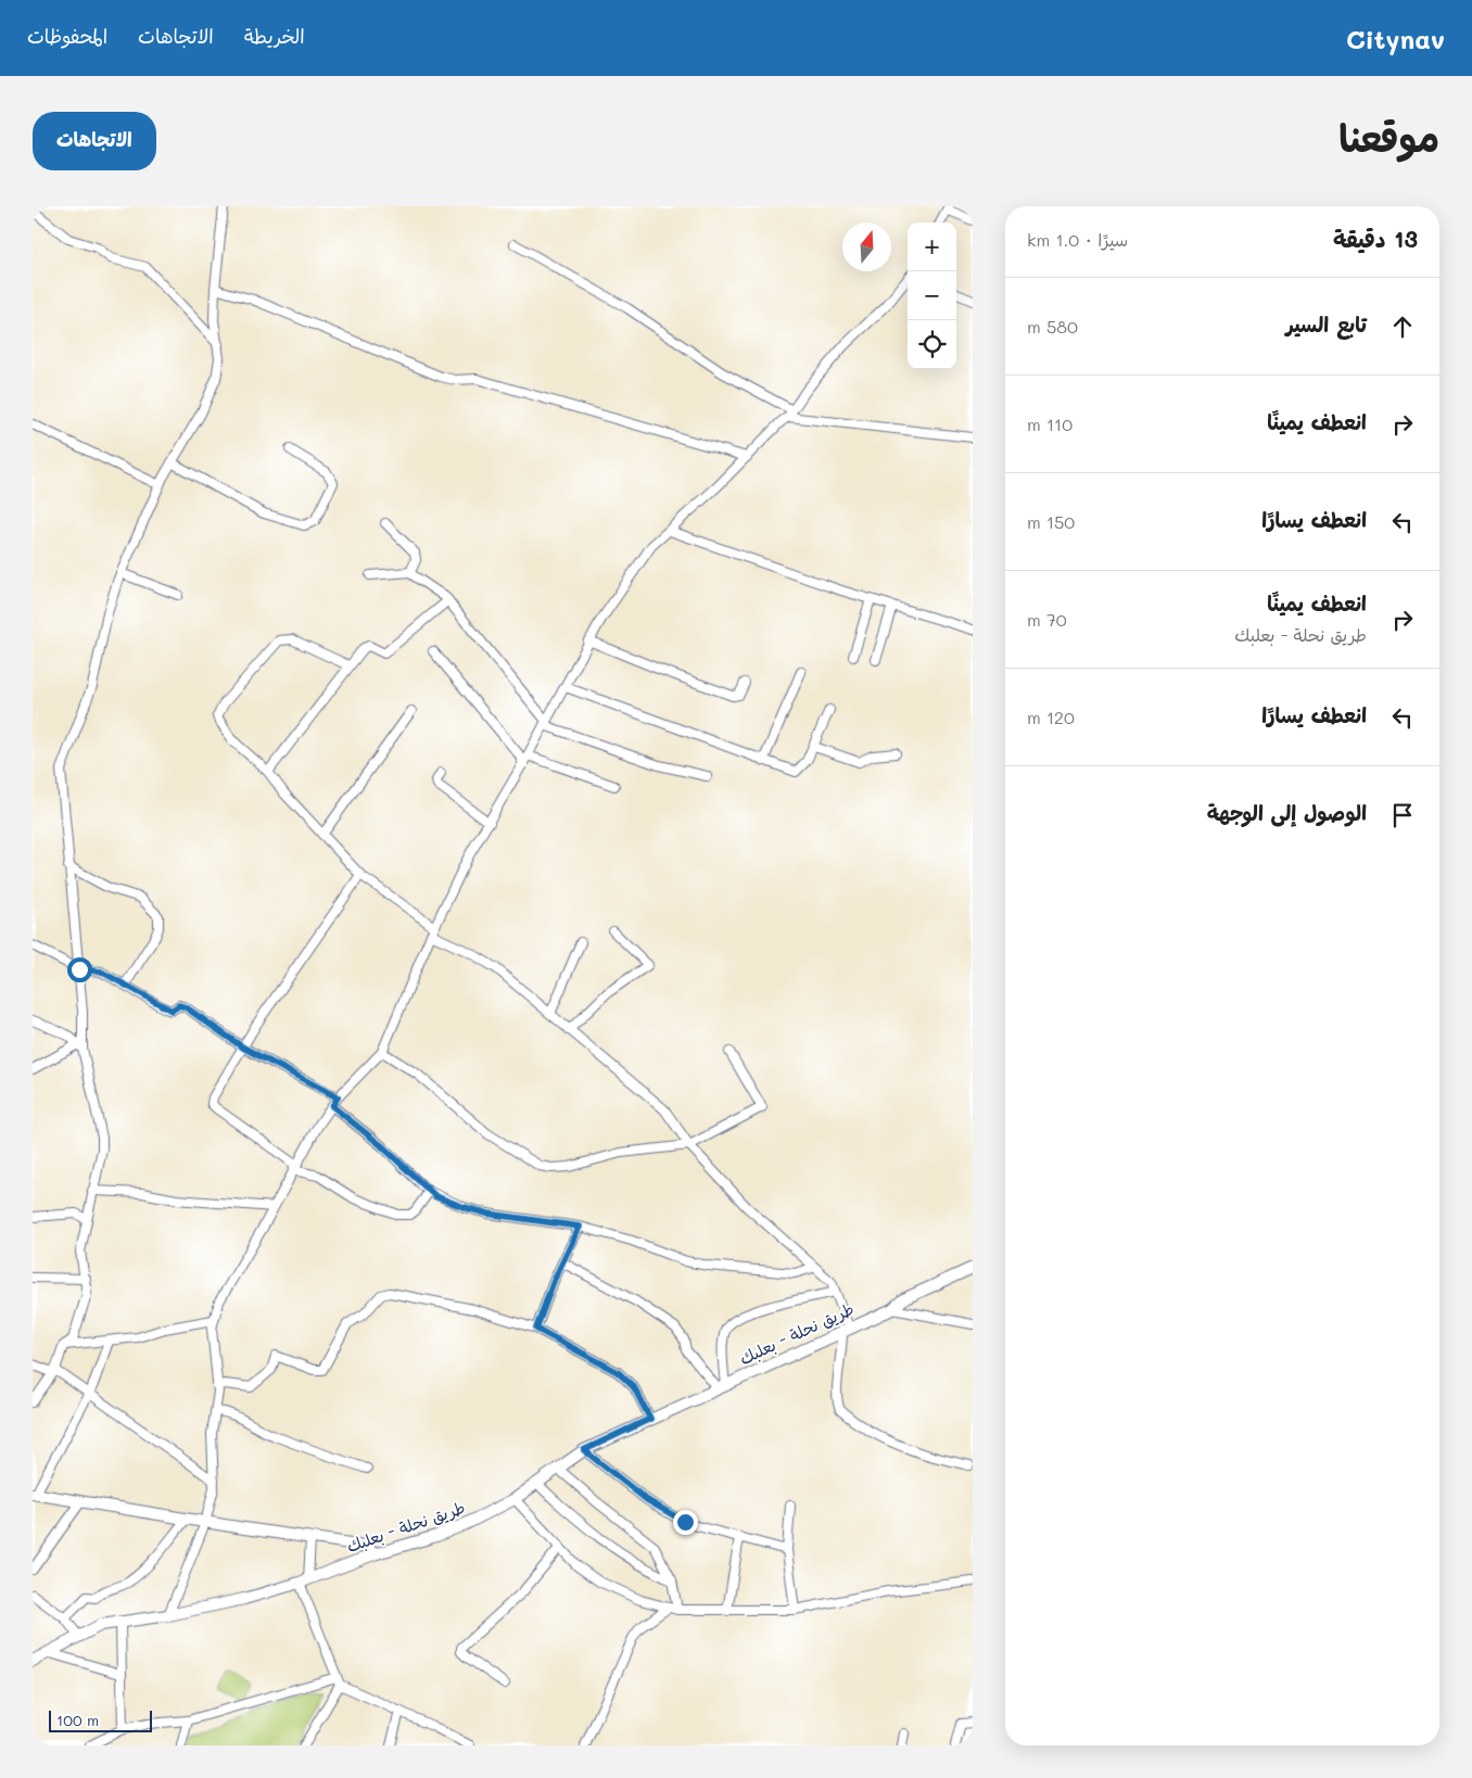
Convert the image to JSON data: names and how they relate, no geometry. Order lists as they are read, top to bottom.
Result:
{
  "streets": {
    "street": ["طريق نحلة - بعلبك"]
  },
  "scale_bar": "100 m",
  "north": "top",
  "page": {
    "header": "Citynav",
    "nav": ["الخريطة", "الاتجاهات", "المحفوظات"],
    "title": "موقعنا",
    "buttons": "الاتجاهات",
    "heading": ["13 دقيقة", "سيرًا · 1.0 km"],
    "map_buttons": ["+", "−"],
    "list": [
      ["تابع السير", "580 m"],
      ["انعطف يمينًا", "110 m"],
      ["انعطف يسارًا", "150 m"],
      ["انعطف يمينًا", "طريق نحلة - بعلبك", "70 m"],
      ["انعطف يسارًا", "120 m"],
      "الوصول إلى الوجهة"
    ],
    "scale": "100 m"
  }
}
